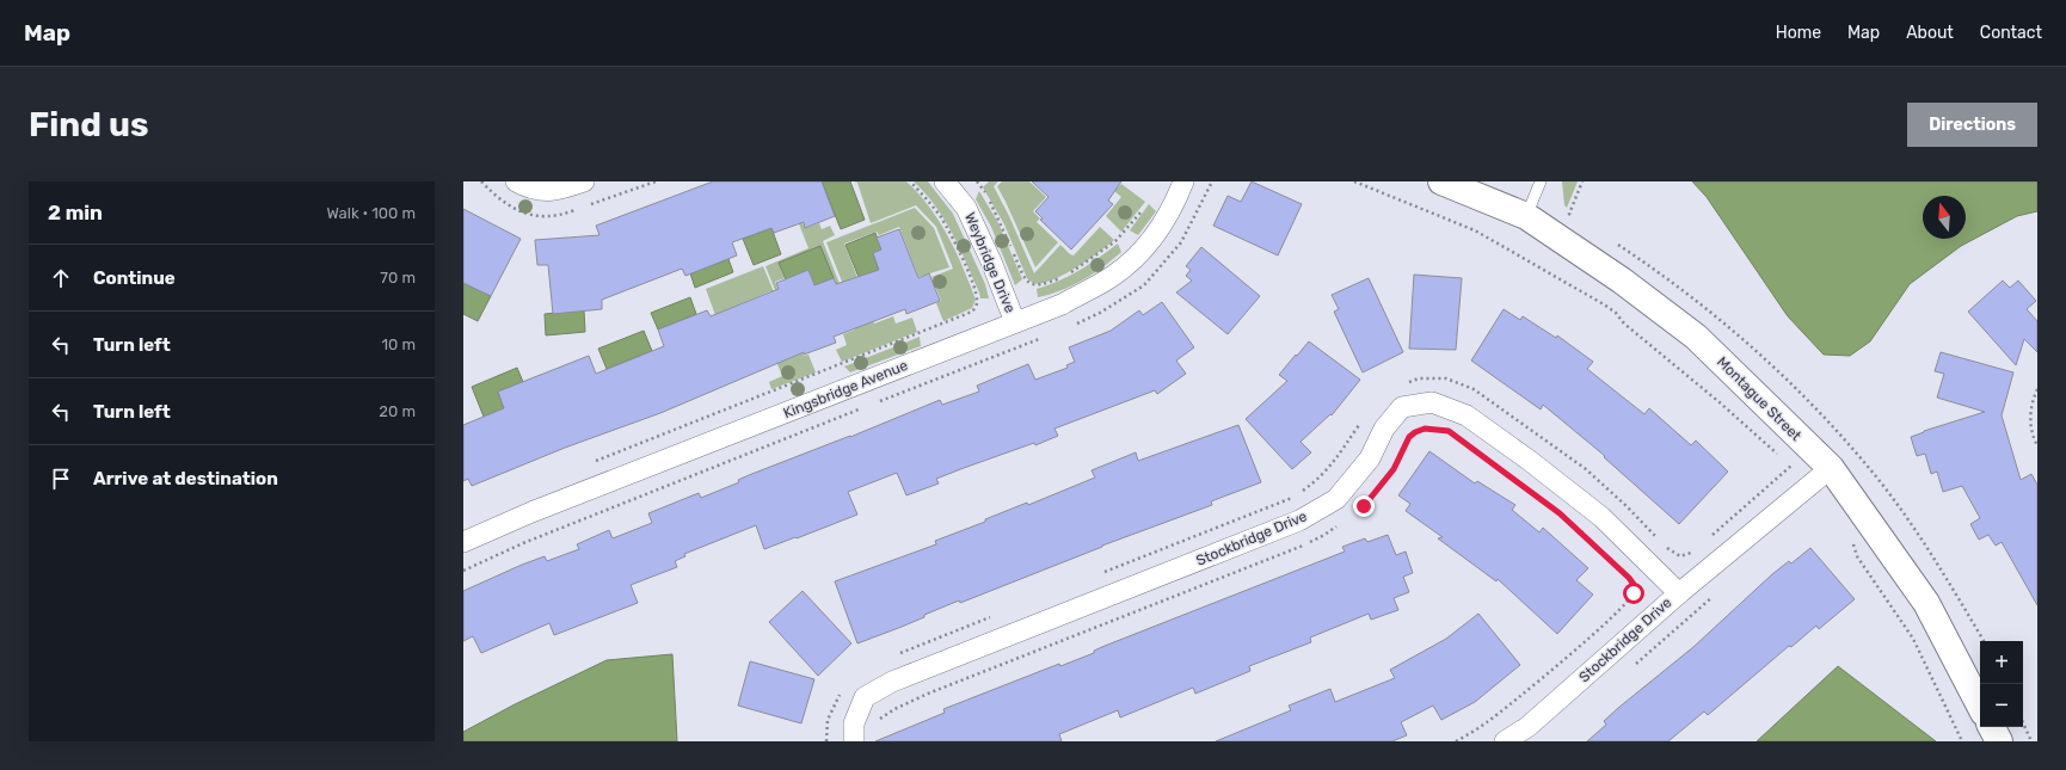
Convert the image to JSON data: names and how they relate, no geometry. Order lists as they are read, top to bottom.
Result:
{
  "streets": {
    "street": [
      "Weybridge Drive",
      "Kingsbridge Avenue",
      "Montague Street",
      "Stockbridge Drive"
    ]
  },
  "crossings": [
    ["Weybridge Drive", "Kingsbridge Avenue"],
    ["Montague Street", "Stockbridge Drive"]
  ],
  "north": "top",
  "page": {
    "header": "Map",
    "nav": [
      "Home",
      "Map",
      "About",
      "Contact"
    ],
    "buttons": "Directions",
    "title": "Find us",
    "heading": ["2 min", "Walk · 100 m"],
    "list": [
      ["Continue", "70 m"],
      ["Turn left", "10 m"],
      ["Turn left", "20 m"],
      "Arrive at destination"
    ],
    "map_buttons": ["+", "−"]
  }
}
